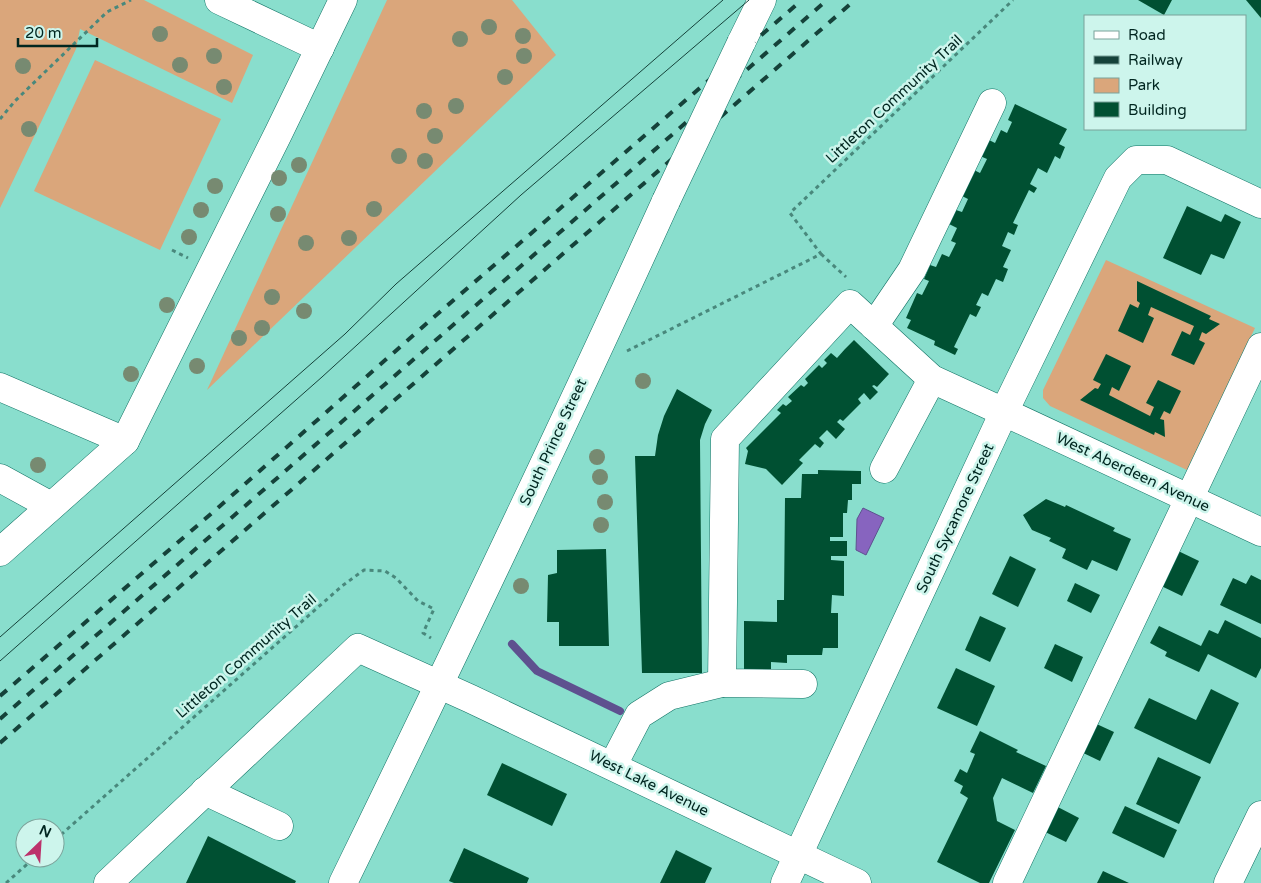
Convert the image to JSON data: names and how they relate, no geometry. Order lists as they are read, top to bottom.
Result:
{
  "streets": {
    "street": [
      "South Prince Street",
      "West Aberdeen Avenue",
      "South Sycamore Street",
      "West Lake Avenue"
    ],
    "path": ["Littleton Community Trail"]
  },
  "crossings": [
    ["South Prince Street", "West Lake Avenue"],
    ["West Aberdeen Avenue", "South Sycamore Street"],
    ["South Sycamore Street", "West Lake Avenue"]
  ],
  "legend": [
    "Road",
    "Railway",
    "Park",
    "Building"
  ],
  "scale_bar": "20 m",
  "north": "top right"
}
